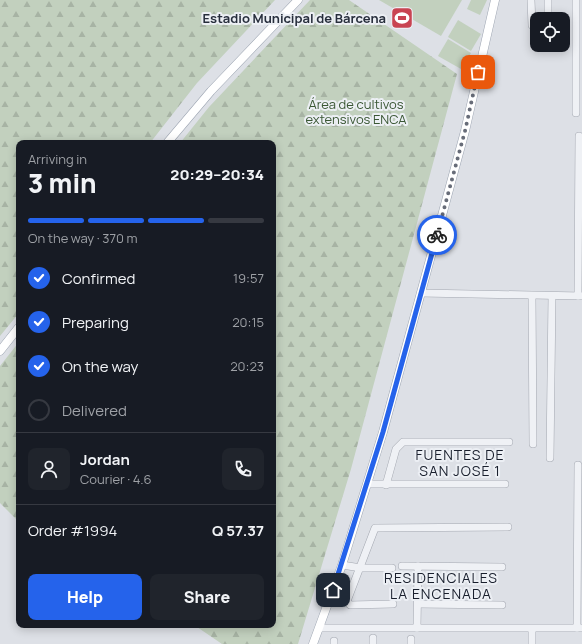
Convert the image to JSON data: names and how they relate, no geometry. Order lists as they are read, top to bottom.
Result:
{
  "districts": ["FUENTES DE SAN JOSÉ 1", "RESIDENCIALES LA ENCENADA"],
  "parks": ["Área de cultivos extensivos ENCA"],
  "places": {
    "sports": ["Estadio Municipal de Bárcena"]
  },
  "page": {
    "heading": ["3 min", "Arriving in", "20:29–20:34"],
    "panel": [
      "Jordan",
      "Courier · 4.6",
      "Order #1994",
      "Q 57.37"
    ],
    "bar": "On the way · 370 m",
    "list": [
      ["Confirmed", "19:57"],
      ["Preparing", "20:15"],
      ["On the way", "20:23"],
      "Delivered"
    ],
    "buttons": ["Help", "Share"]
  }
}
